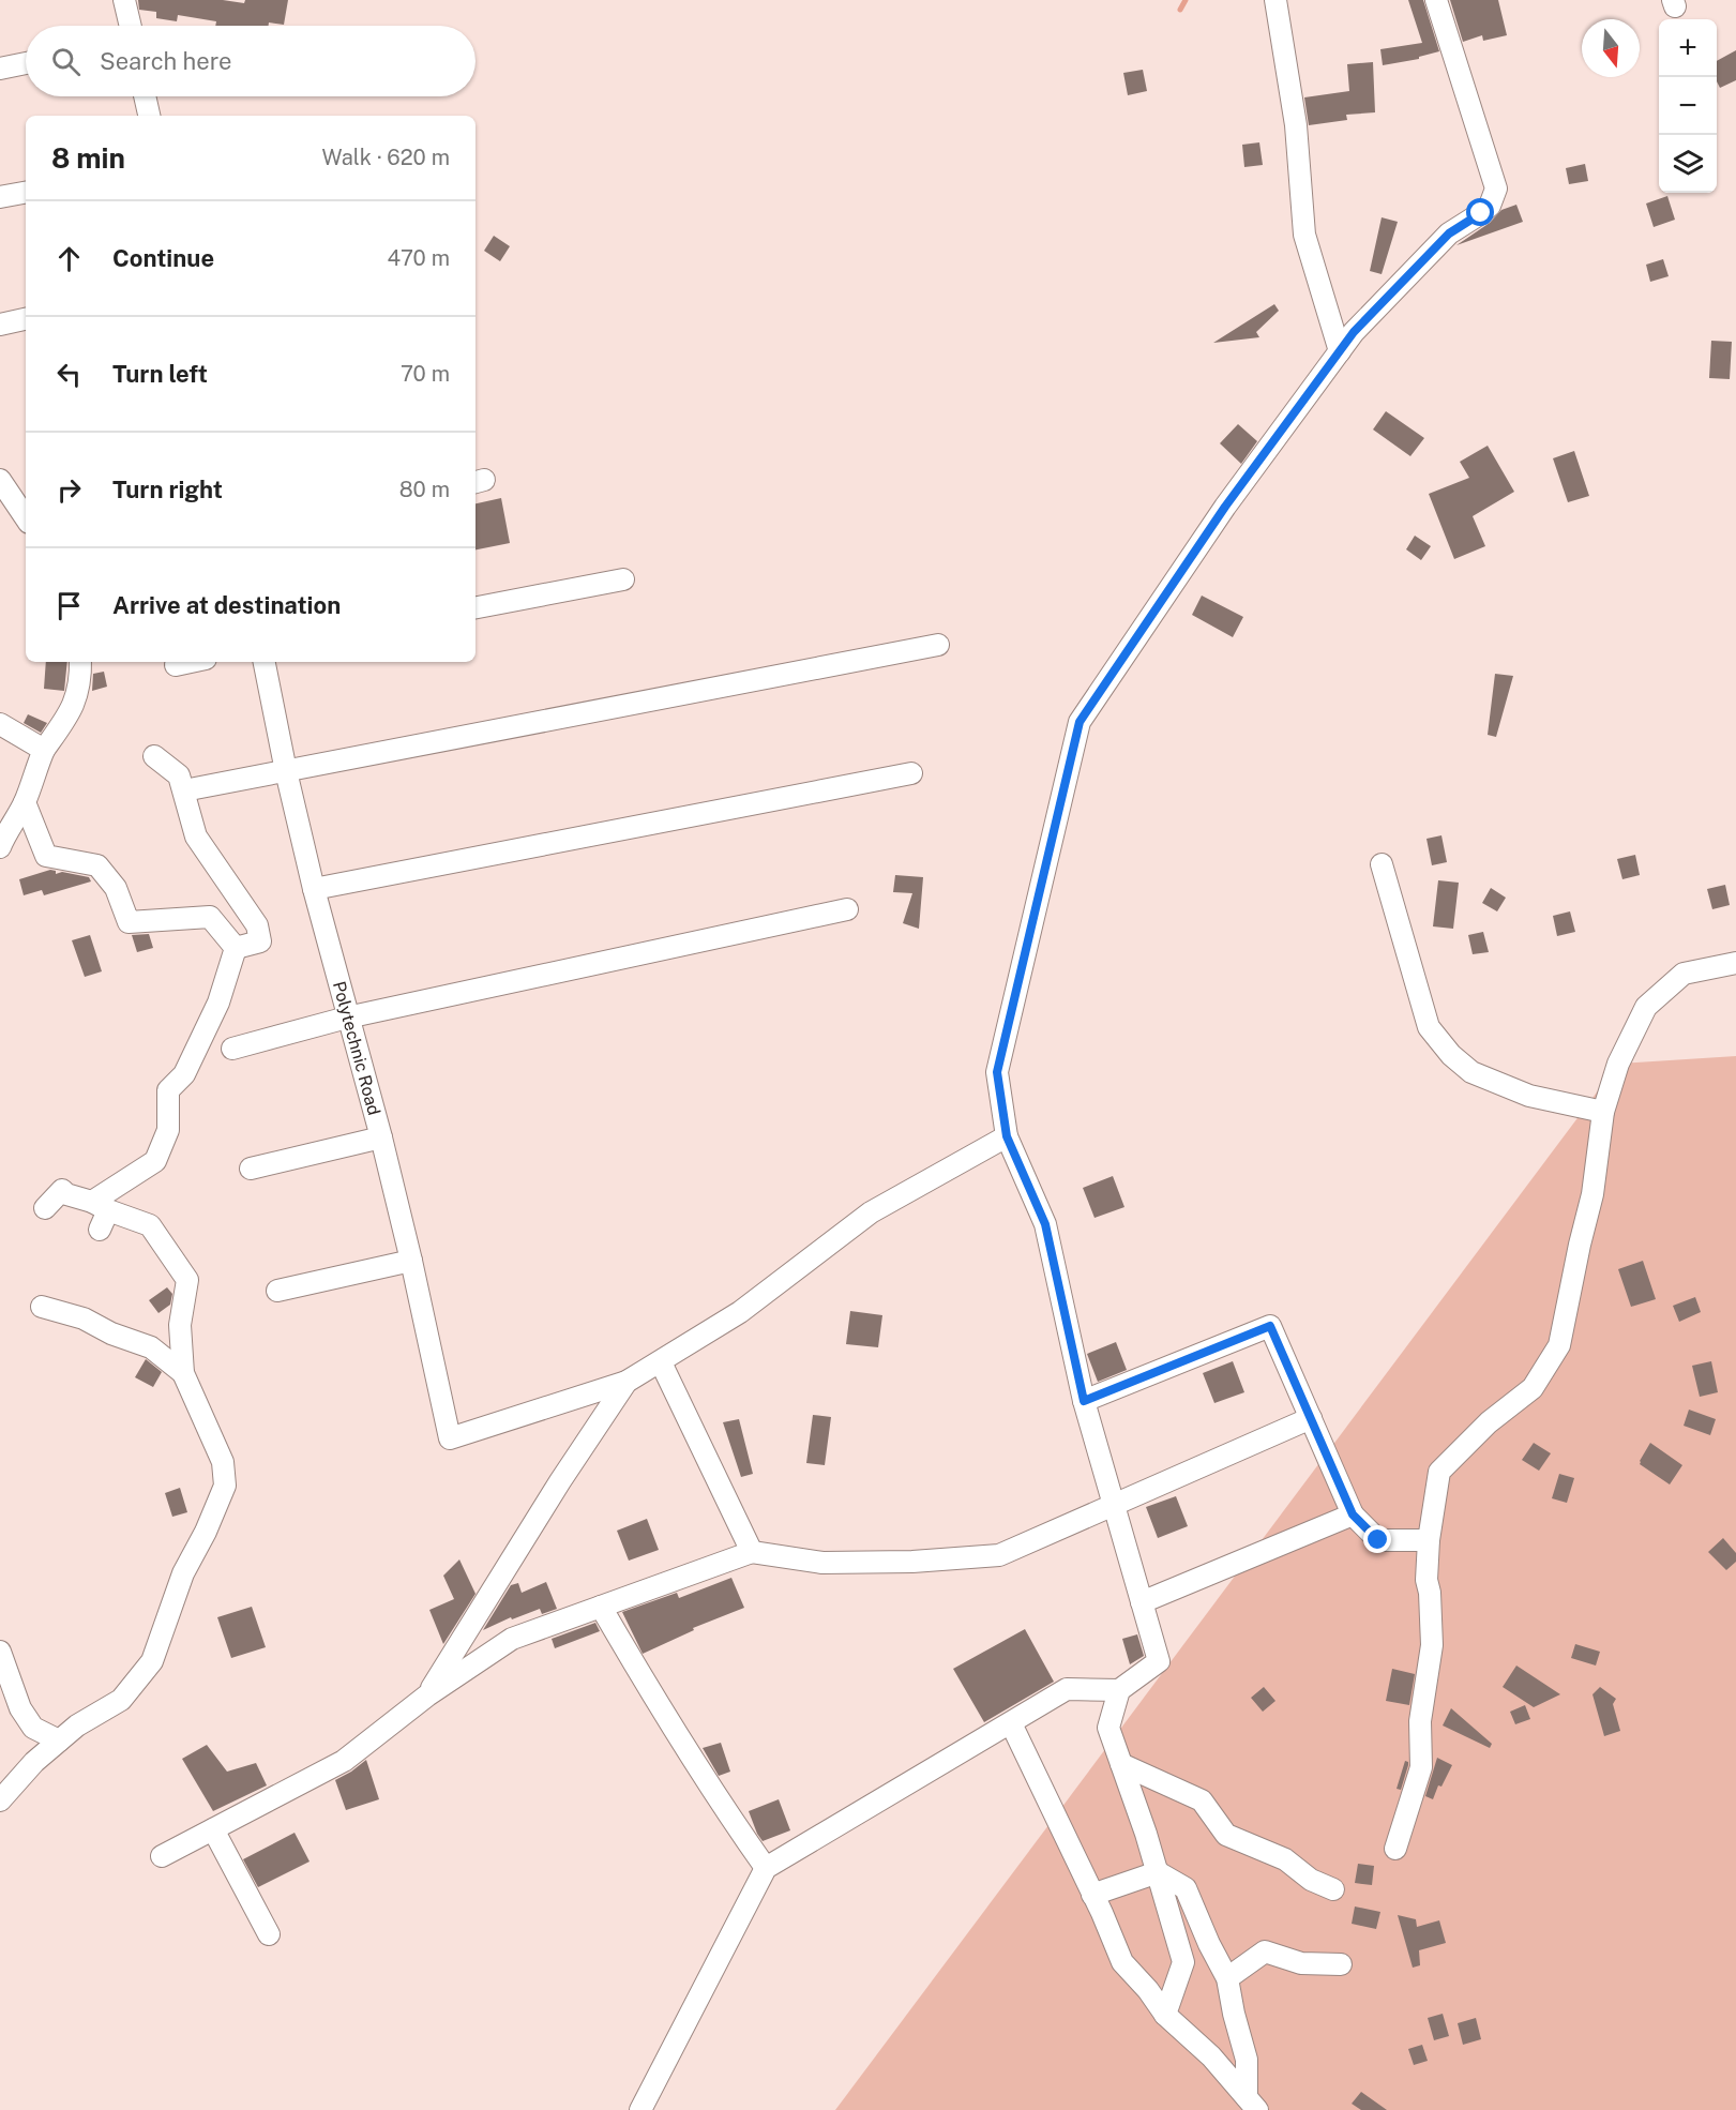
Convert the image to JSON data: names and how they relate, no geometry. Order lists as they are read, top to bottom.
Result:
{
  "streets": {
    "street": ["Polytechnic Road"]
  },
  "north": "bottom",
  "page": {
    "map_buttons": ["+", "−"],
    "search": "Search here",
    "heading": ["8 min", "Walk · 620 m"],
    "list": [
      ["Continue", "470 m"],
      ["Turn left", "70 m"],
      ["Turn right", "80 m"],
      "Arrive at destination"
    ]
  }
}
